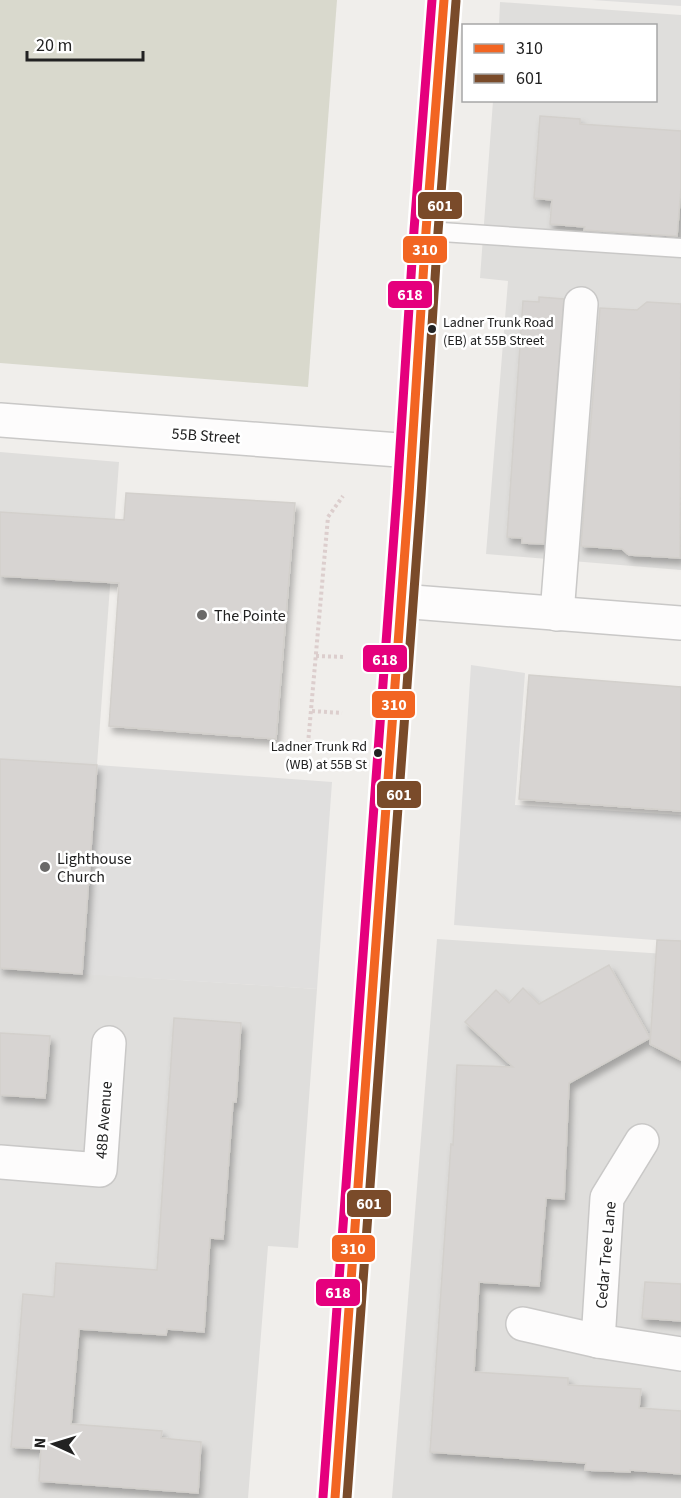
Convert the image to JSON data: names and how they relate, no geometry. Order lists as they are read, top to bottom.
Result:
{
  "streets": {
    "street": ["55B Street", "48B Avenue", "Cedar Tree Lane"]
  },
  "places": [
    "Ladner Trunk Road (EB) at 55B Street",
    "The Pointe",
    "Ladner Trunk Rd (WB) at 55B St",
    "Lighthouse Church"
  ],
  "lines": ["transit line 310", "transit line 618", "transit line 601"],
  "legend": ["310", "601"],
  "scale_bar": "20 m",
  "north": "left"
}
